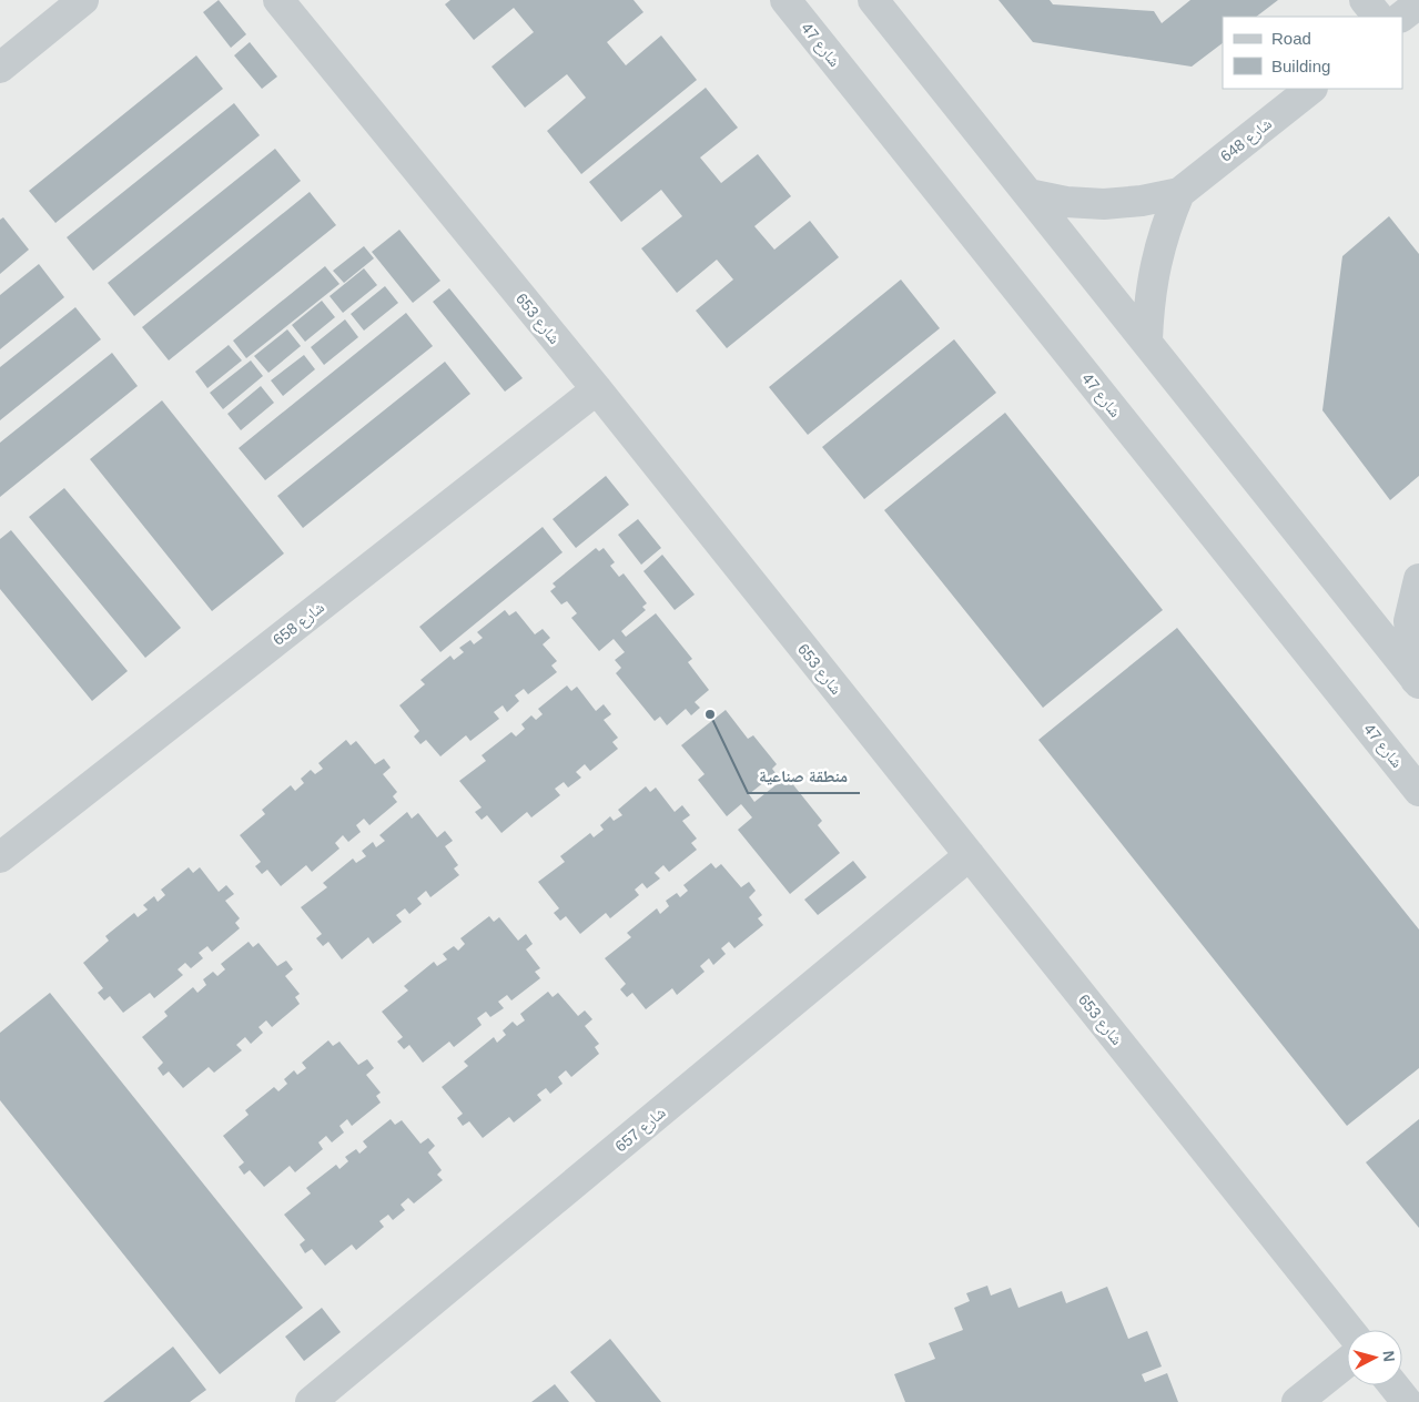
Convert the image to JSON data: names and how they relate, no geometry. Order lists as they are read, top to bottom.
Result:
{
  "streets": {
    "street": [
      "شارع 47",
      "شارع 648",
      "شارع 653",
      "شارع 658",
      "شارع 657"
    ]
  },
  "crossings": [
    ["شارع 653", "شارع 658"],
    ["شارع 653", "شارع 657"]
  ],
  "places": ["منطقة صناعية"],
  "legend": ["Road", "Building"],
  "north": "right"
}
